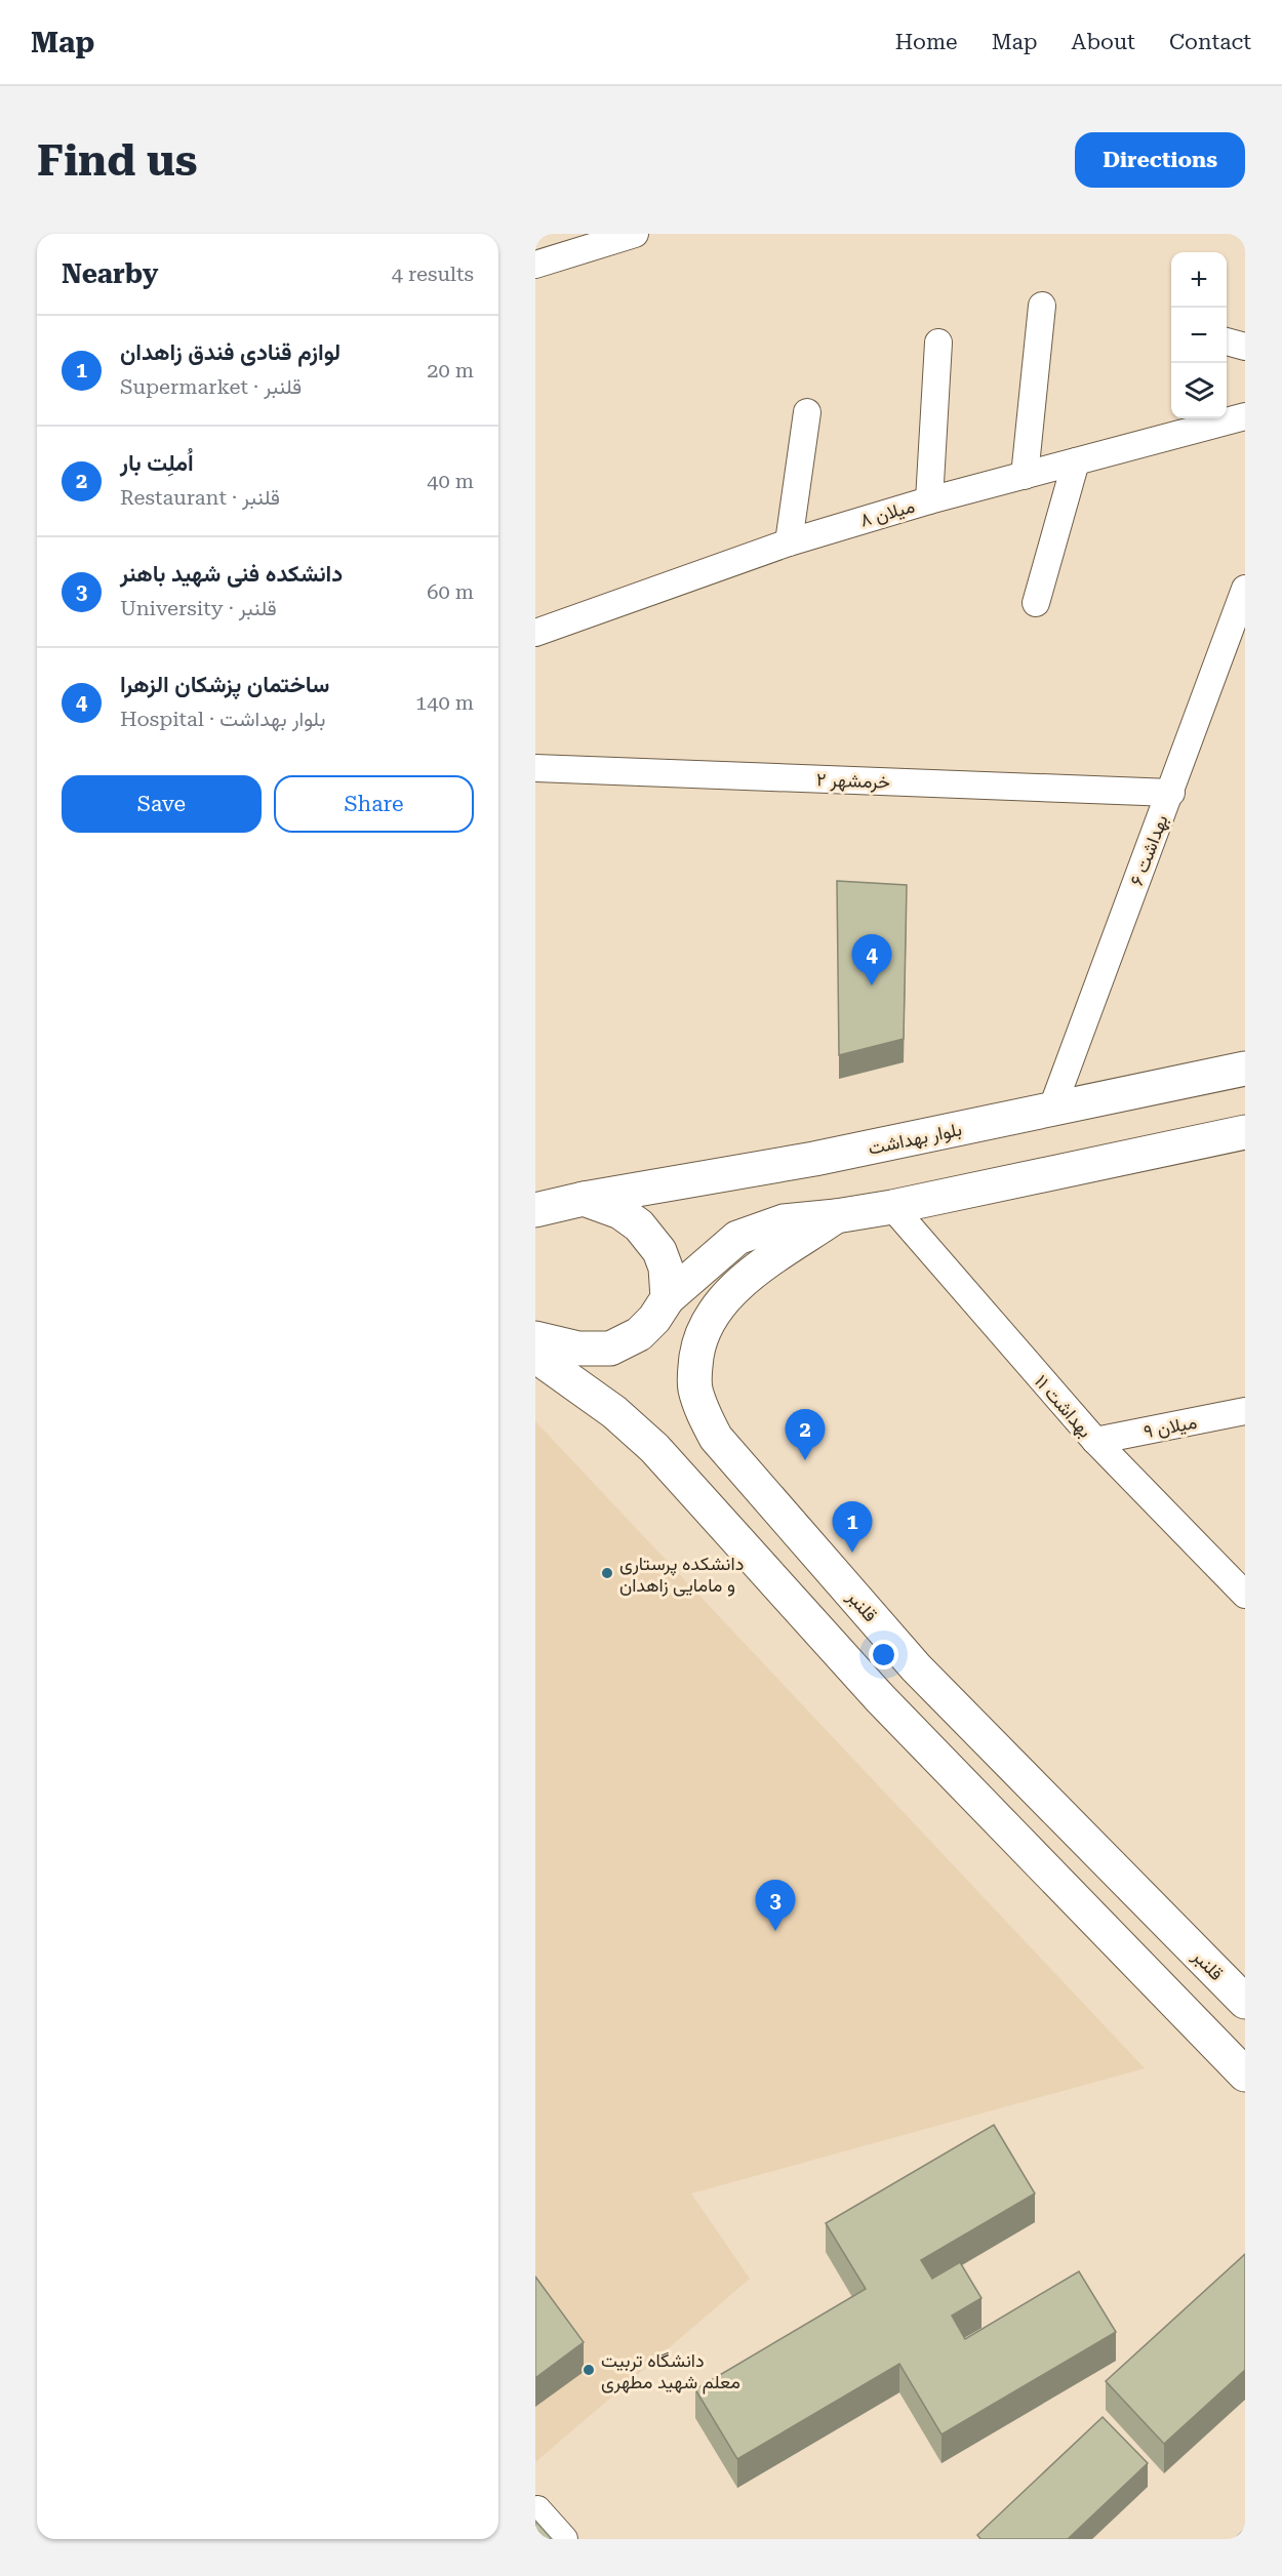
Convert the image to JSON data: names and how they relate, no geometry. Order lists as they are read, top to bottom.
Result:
{
  "streets": {
    "main road": ["بلوار بهداشت", "قلنبر"],
    "street": [
      "میلان ۸",
      "خرمشهر ۲",
      "بهداشت ۶",
      "بهداشت ۱۱",
      "میلان ۹"
    ]
  },
  "crossings": [
    ["خرمشهر ۲", "بهداشت ۶"],
    ["بهداشت ۶", "بلوار بهداشت"],
    ["بهداشت ۱۱", "میلان ۹"]
  ],
  "places": ["دانشکده پرستاری و مامایی زاهدان", "دانشگاه تربیت معلم شهید مطهری"],
  "page": {
    "header": "Map",
    "nav": [
      "Home",
      "Map",
      "About",
      "Contact"
    ],
    "buttons": [
      "Directions",
      ["Save", "Share"]
    ],
    "title": "Find us",
    "heading": ["Nearby", "4 results"],
    "map_buttons": ["+", "−"],
    "list": [
      {
        "mark": "1",
        "name": "لوازم قنادی فندق زاهدان",
        "note": "Supermarket · قلنبر",
        "value": "20 m"
      },
      {
        "mark": "2",
        "name": "اُملِت بار",
        "note": "Restaurant · قلنبر",
        "value": "40 m"
      },
      {
        "mark": "3",
        "name": "دانشکده فنی شهید باهنر",
        "note": "University · قلنبر",
        "value": "60 m"
      },
      {
        "mark": "4",
        "name": "ساختمان پزشکان الزهرا",
        "note": "Hospital · بلوار بهداشت",
        "value": "140 m"
      }
    ],
    "pins": [
      "4",
      "2",
      "1",
      "3"
    ]
  }
}
